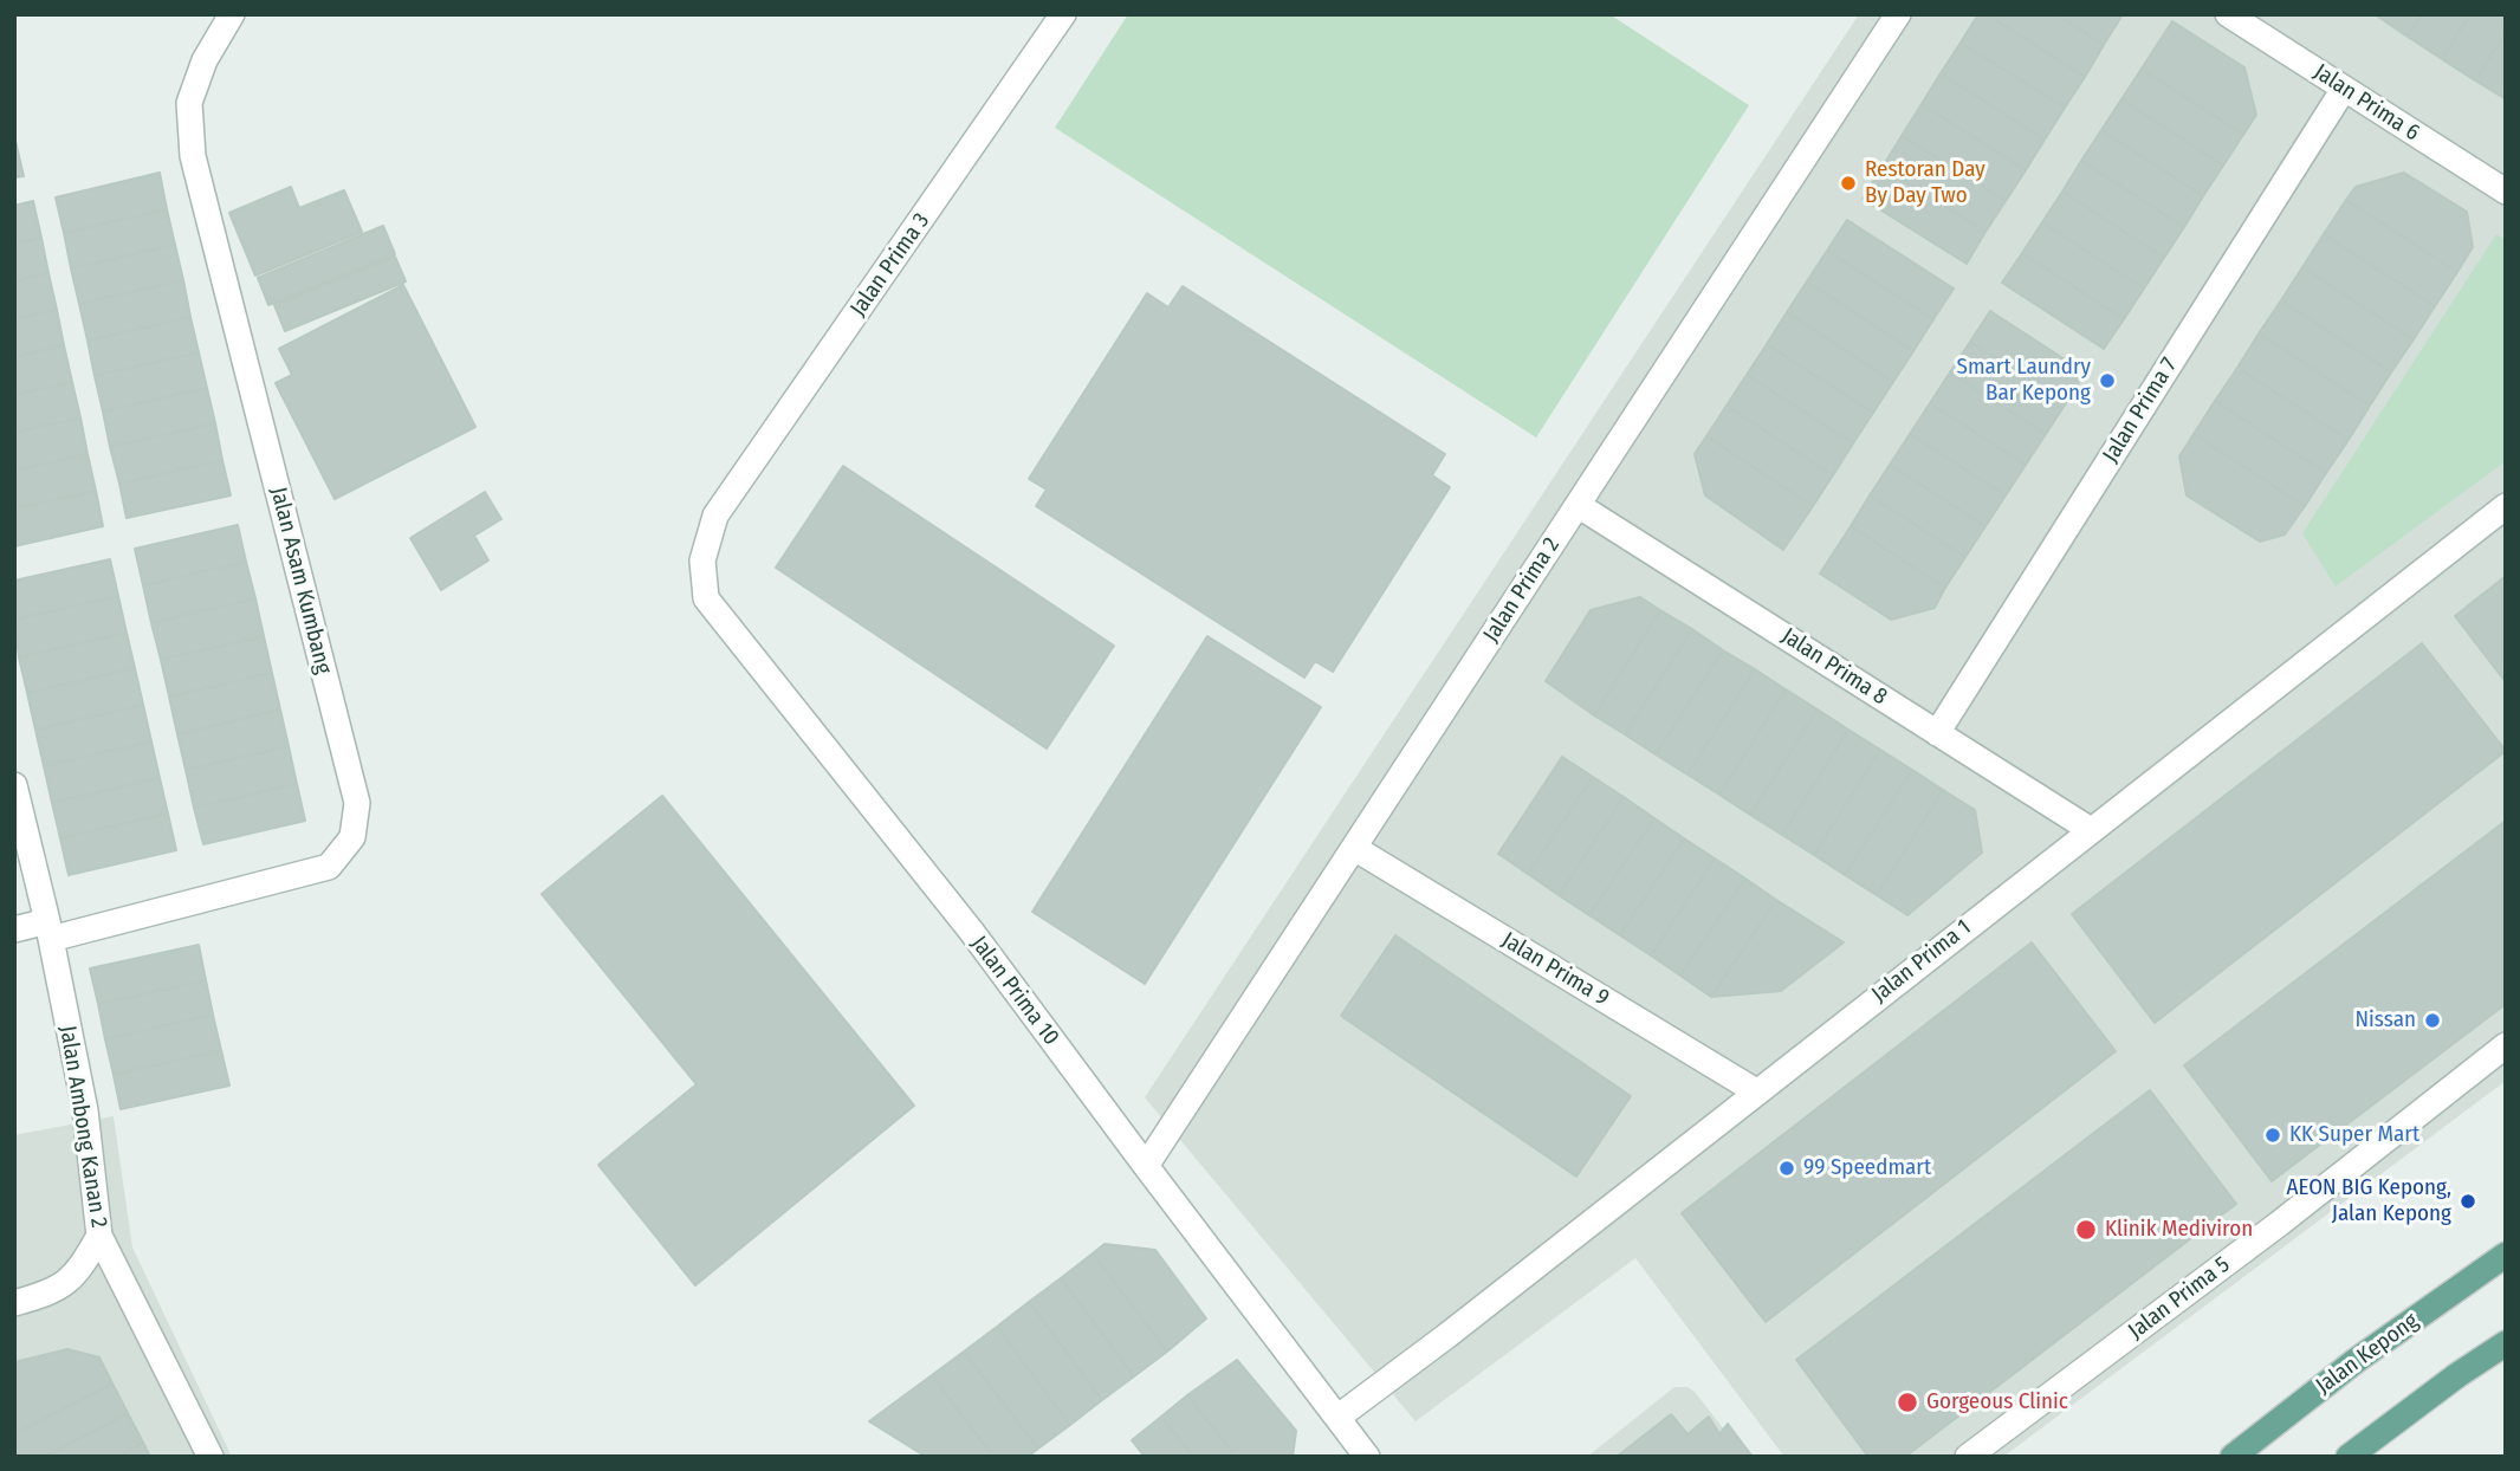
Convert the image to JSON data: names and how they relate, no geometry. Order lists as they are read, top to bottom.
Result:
{
  "streets": {
    "main road": ["Jalan Kepong"],
    "street": [
      "Jalan Prima 6",
      "Jalan Prima 3",
      "Jalan Prima 7",
      "Jalan Asam Kumbang",
      "Jalan Prima 2",
      "Jalan Prima 8",
      "Jalan Prima 1",
      "Jalan Prima 9",
      "Jalan Prima 10",
      "Jalan Ambong Kanan 2",
      "Jalan Prima 5"
    ]
  },
  "crossings": [
    ["Jalan Prima 6", "Jalan Prima 7"],
    ["Jalan Prima 3", "Jalan Prima 10"],
    ["Jalan Prima 7", "Jalan Prima 8"],
    ["Jalan Asam Kumbang", "Jalan Ambong Kanan 2"],
    ["Jalan Prima 2", "Jalan Prima 8"],
    ["Jalan Prima 2", "Jalan Prima 9"],
    ["Jalan Prima 2", "Jalan Prima 10"],
    ["Jalan Prima 8", "Jalan Prima 1"],
    ["Jalan Prima 1", "Jalan Prima 9"],
    ["Jalan Prima 1", "Jalan Prima 10"]
  ],
  "places": [
    "Restoran Day By Day Two",
    "Smart Laundry Bar Kepong",
    "Nissan",
    "KK Super Mart",
    "99 Speedmart",
    "AEON BIG Kepong, Jalan Kepong",
    "Klinik Mediviron",
    "Gorgeous Clinic"
  ]
}
